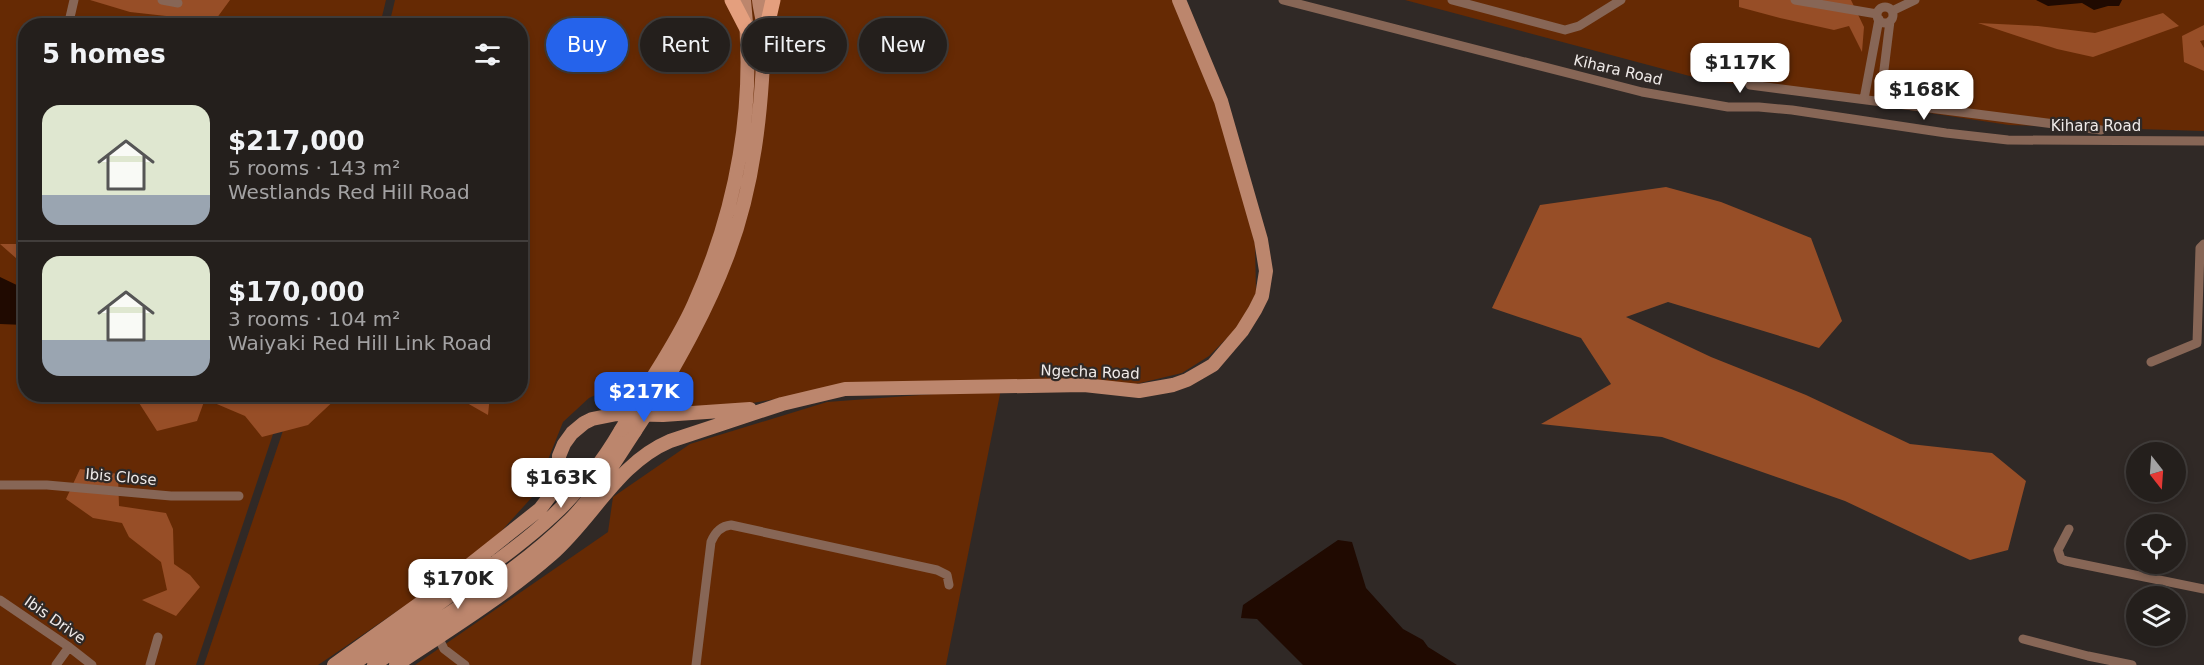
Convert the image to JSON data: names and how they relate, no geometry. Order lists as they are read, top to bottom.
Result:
{
  "streets": {
    "street": [
      "Kihara Road",
      "Ngecha Road",
      "Ibis Close",
      "Ibis Drive"
    ]
  },
  "north": "bottom",
  "page": {
    "chip": [
      "Buy",
      "Rent",
      "Filters",
      "New"
    ],
    "heading": "5 homes",
    "price": [
      "$117K",
      "$168K",
      "$217K",
      "$163K",
      "$170K"
    ],
    "list": [
      {
        "name": "$217,000",
        "note": "5 rooms · 143 m² · Westlands Red Hill Road"
      },
      {
        "name": "$170,000",
        "note": "3 rooms · 104 m² · Waiyaki Red Hill Link Road"
      }
    ]
  }
}
